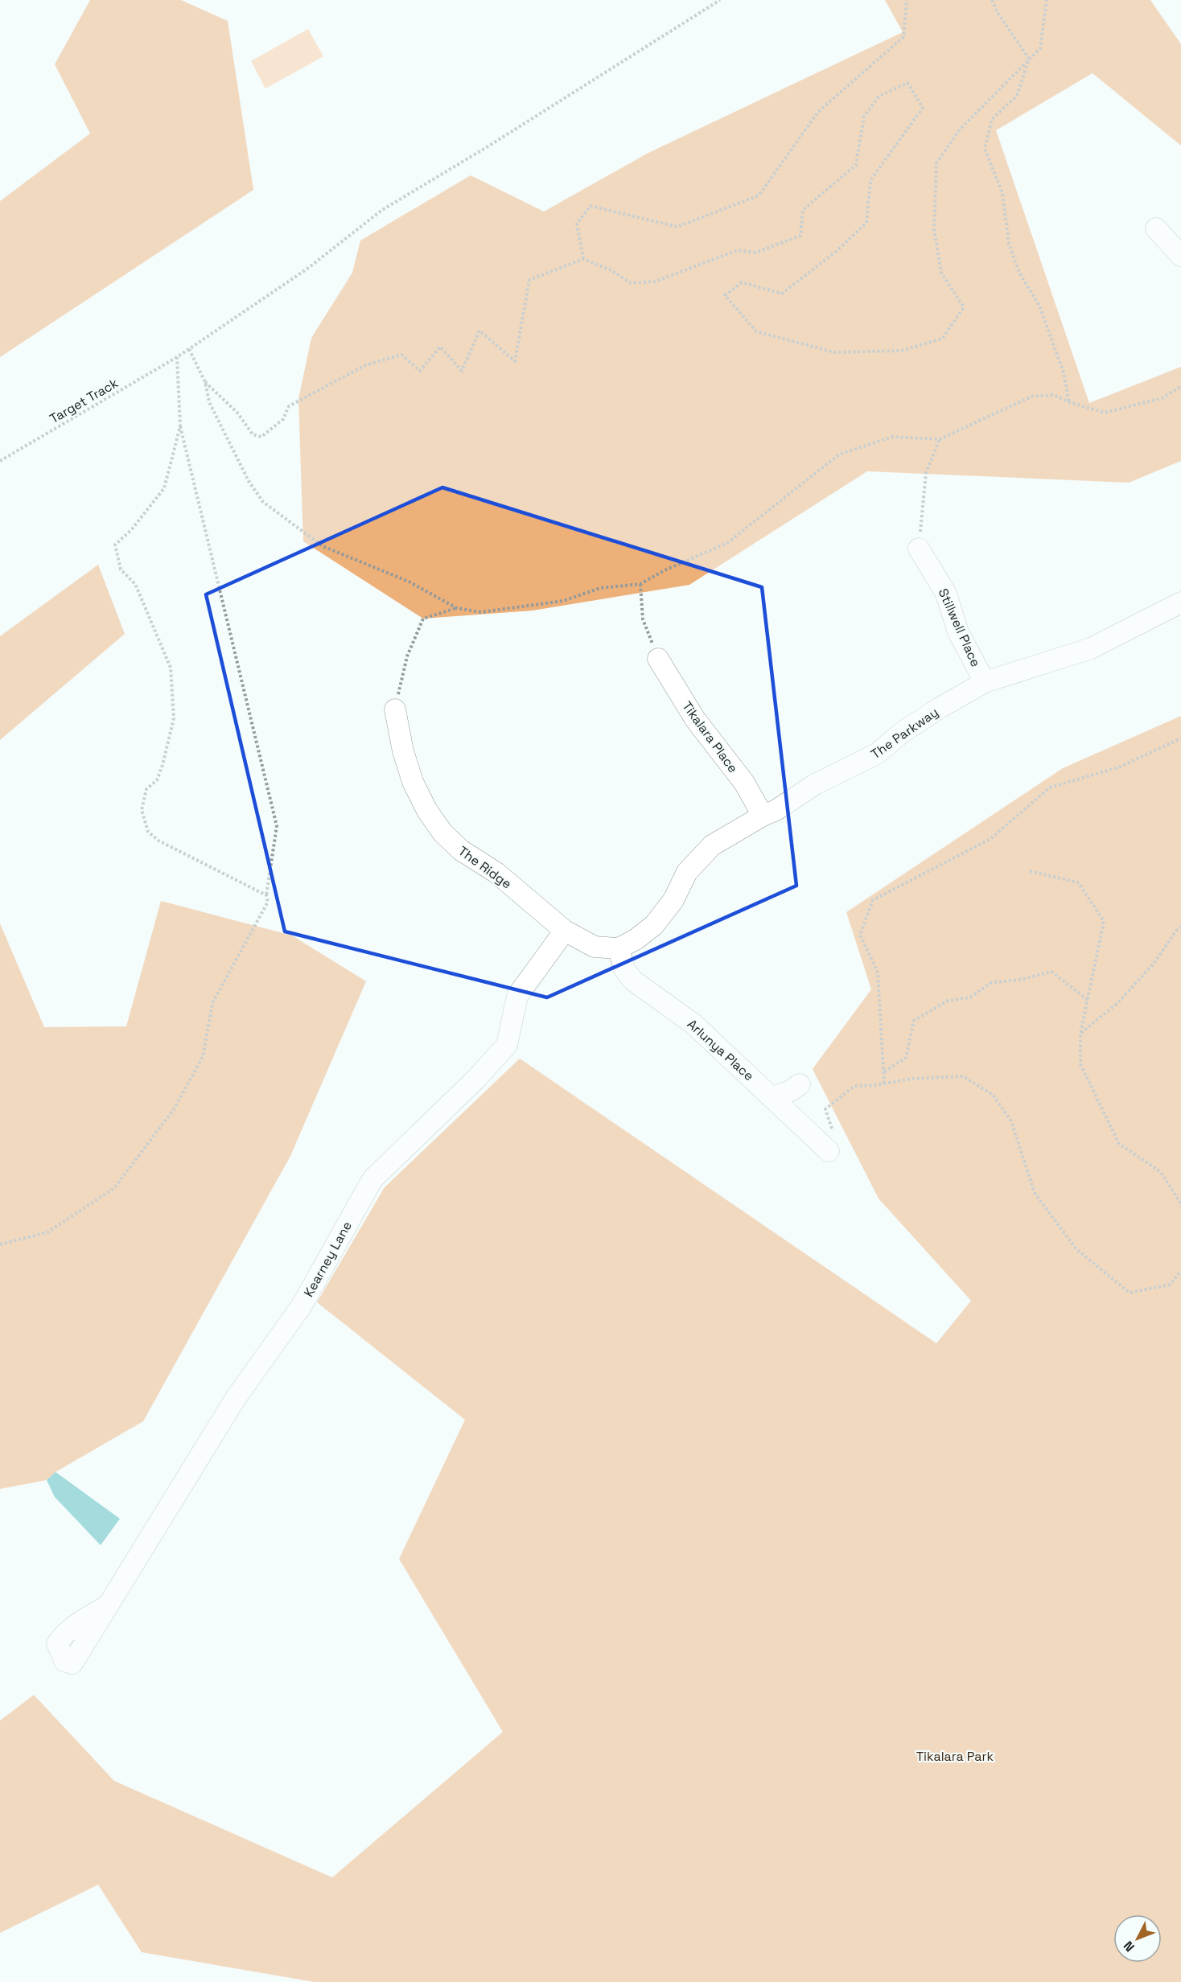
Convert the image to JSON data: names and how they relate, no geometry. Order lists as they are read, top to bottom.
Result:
{
  "streets": {
    "street": [
      "Stillwell Place",
      "The Parkway",
      "Tikalara Place",
      "The Ridge",
      "Arlunya Place",
      "Kearney Lane"
    ],
    "path": ["Target Track"]
  },
  "crossings": [
    ["Stillwell Place", "The Parkway"],
    ["The Parkway", "Tikalara Place"],
    ["The Parkway", "The Ridge"],
    ["The Parkway", "Arlunya Place"],
    ["The Ridge", "Arlunya Place"],
    ["The Ridge", "Kearney Lane"]
  ],
  "parks": ["Tikalara Park"],
  "north": "bottom left"
}
